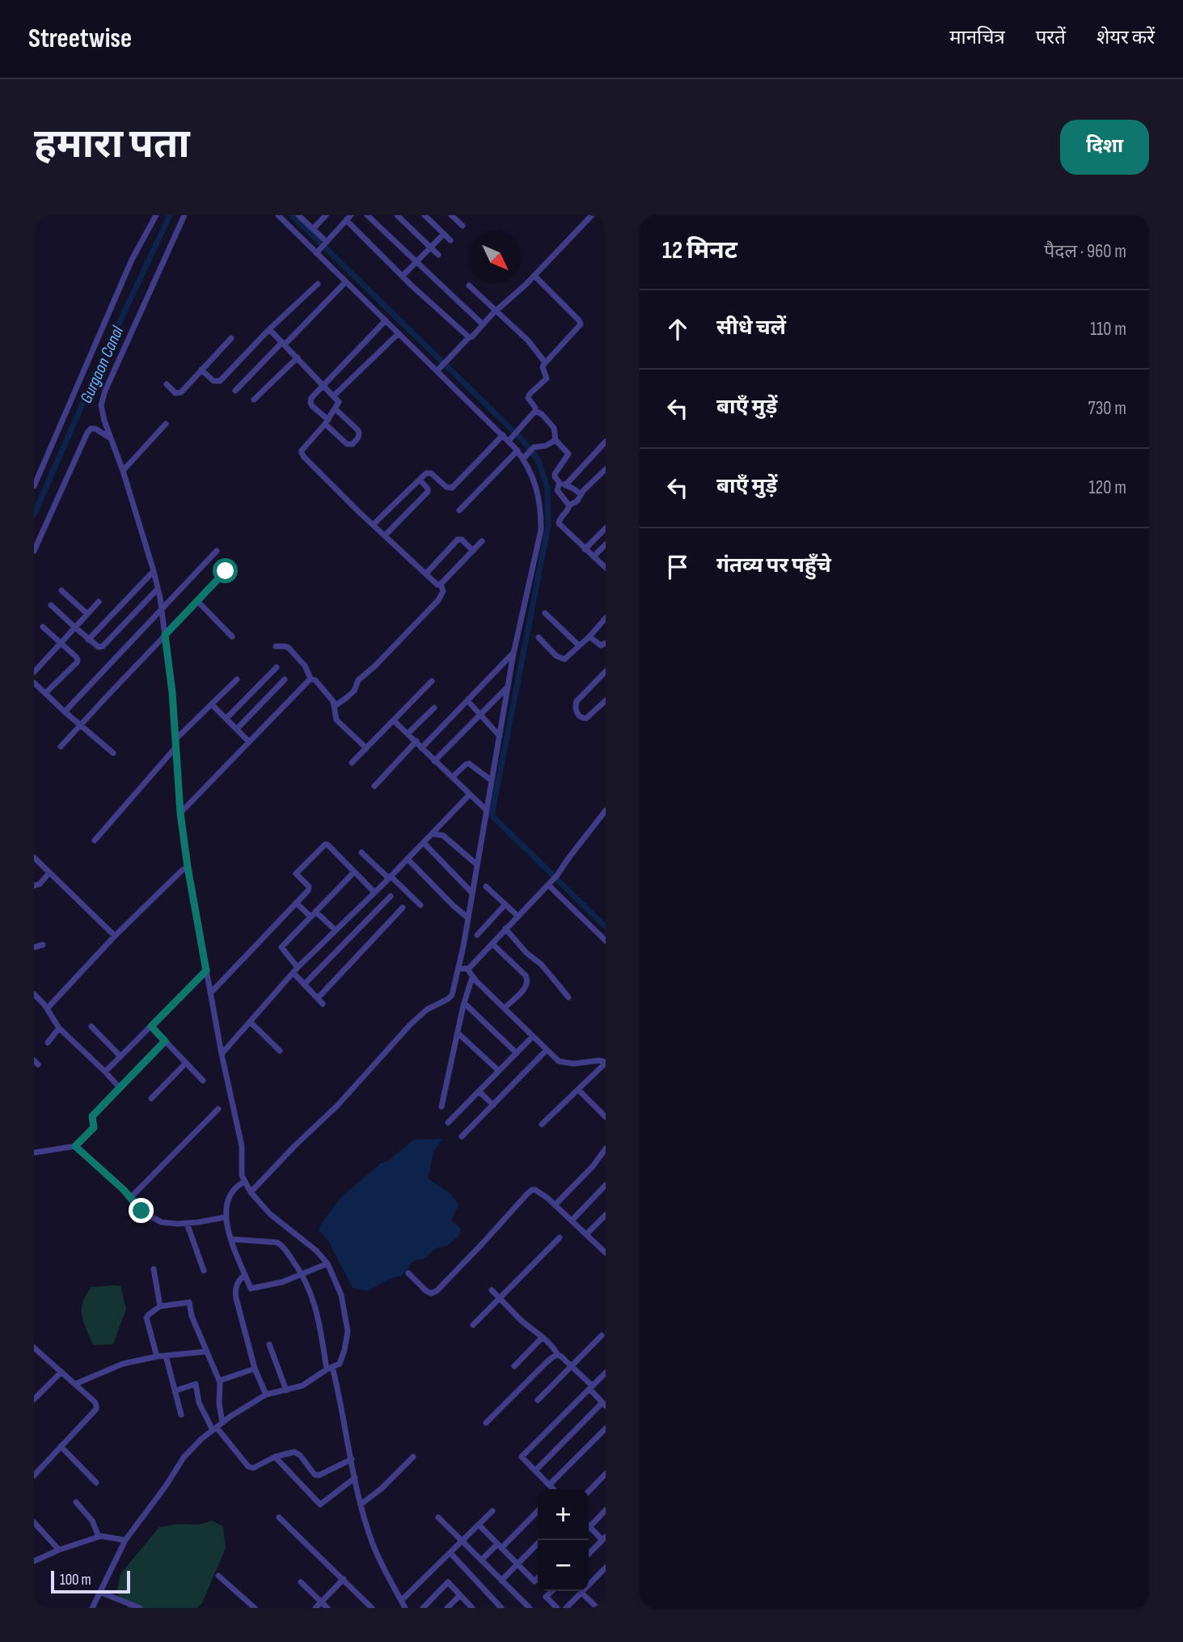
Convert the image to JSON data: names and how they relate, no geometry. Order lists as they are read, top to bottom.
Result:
{
  "water": ["Gurgaon Canal"],
  "scale_bar": "100 m",
  "north": "bottom right",
  "page": {
    "header": "Streetwise",
    "nav": ["मानचित्र", "परतें", "शेयर करें"],
    "buttons": "दिशा",
    "title": "हमारा पता",
    "heading": ["12 मिनट", "पैदल · 960 m"],
    "list": [
      ["सीधे चलें", "110 m"],
      ["बाएँ मुड़ें", "730 m"],
      ["बाएँ मुड़ें", "120 m"],
      "गंतव्य पर पहुँचे"
    ],
    "map_buttons": ["+", "−"],
    "scale": "100 m"
  }
}
